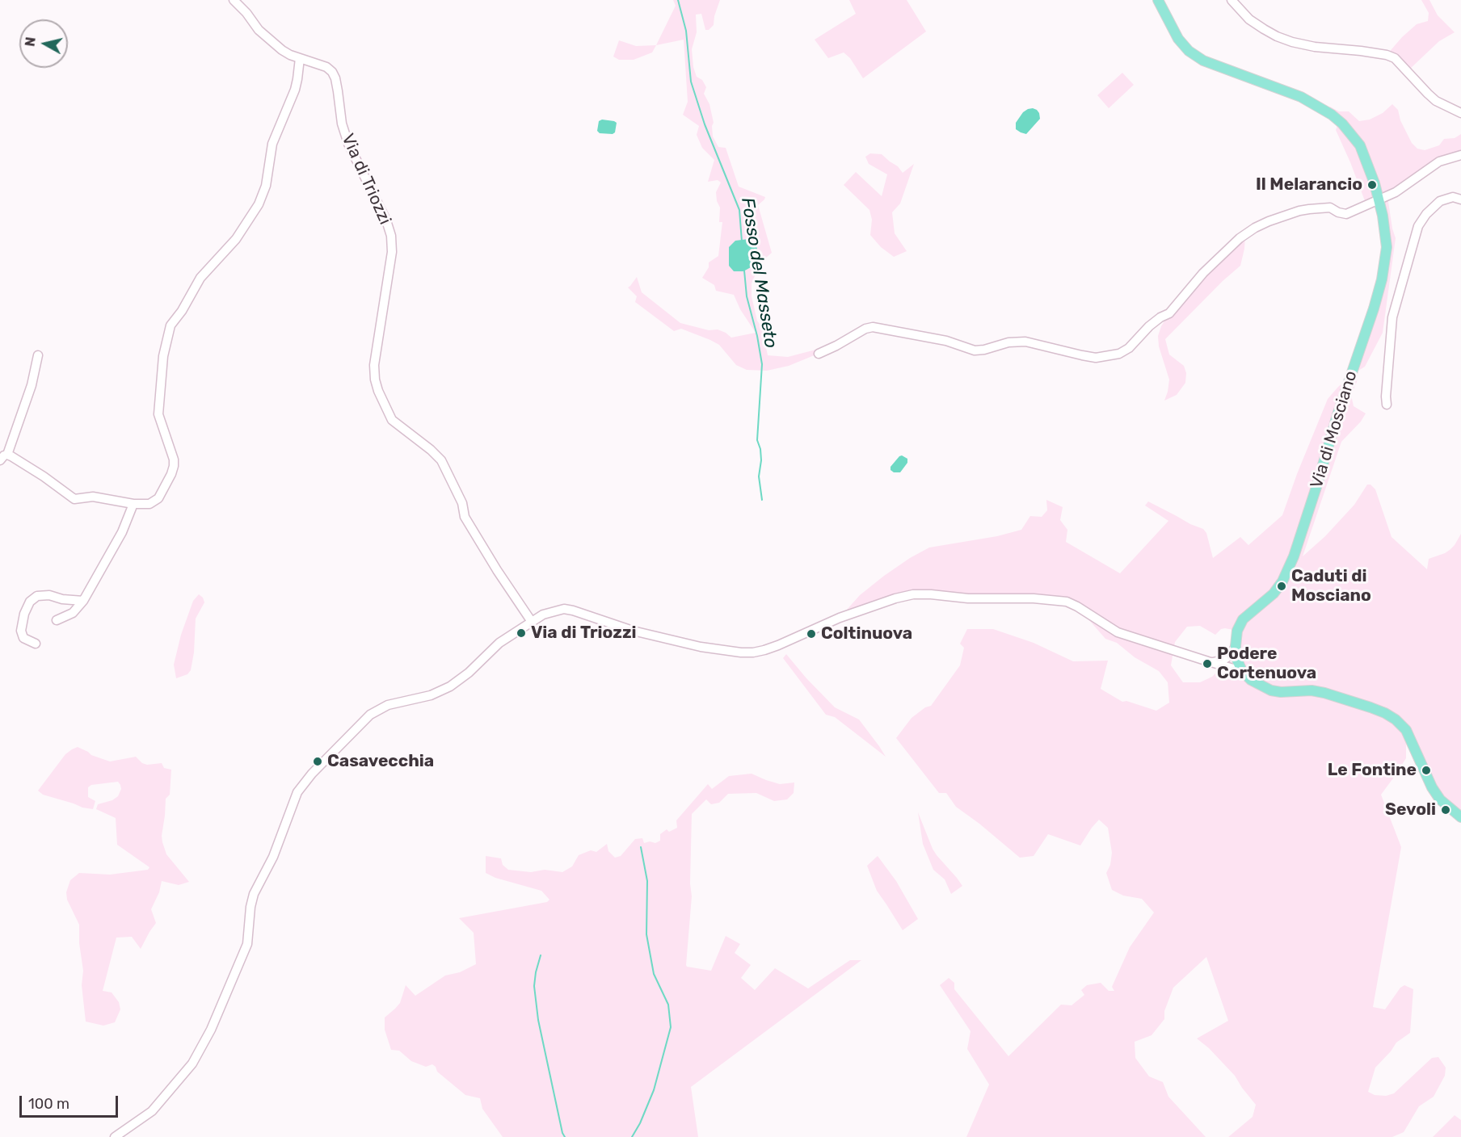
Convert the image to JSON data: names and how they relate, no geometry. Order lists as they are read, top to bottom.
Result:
{
  "streets": {
    "main road": ["Via di Mosciano"],
    "street": ["Via di Triozzi"]
  },
  "water": ["Fosso del Masseto"],
  "places": [
    "Il Melarancio",
    "Caduti di Mosciano",
    "Via di Triozzi",
    "Coltinuova",
    "Podere Cortenuova",
    "Casavecchia",
    "Le Fontine",
    "Sevoli"
  ],
  "scale_bar": "100 m",
  "north": "left"
}
